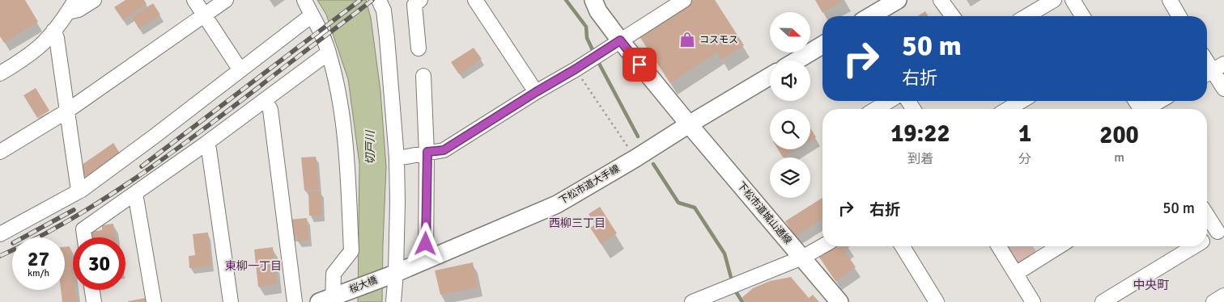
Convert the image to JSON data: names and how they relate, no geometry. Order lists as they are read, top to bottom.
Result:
{
  "streets": {
    "street": ["下松市道大手線", "下松市道城山通線", "桜大橋"]
  },
  "crossings": [
    ["下松市道大手線", "下松市道城山通線"],
    ["下松市道大手線", "桜大橋"]
  ],
  "districts": ["西柳三丁目", "東柳一丁目", "中央町"],
  "water": ["切戸川"],
  "places": {
    "shop": ["コスモス"]
  },
  "north": "right",
  "page": {
    "turn": ["50 m", "右折"],
    "eta": [
      "19:22",
      "到着",
      "1",
      "分",
      "200",
      "m"
    ],
    "list": [
      {
        "name": "右折",
        "value": "50 m"
      }
    ],
    "speed": "27 km/h",
    "limit": "30"
  }
}
